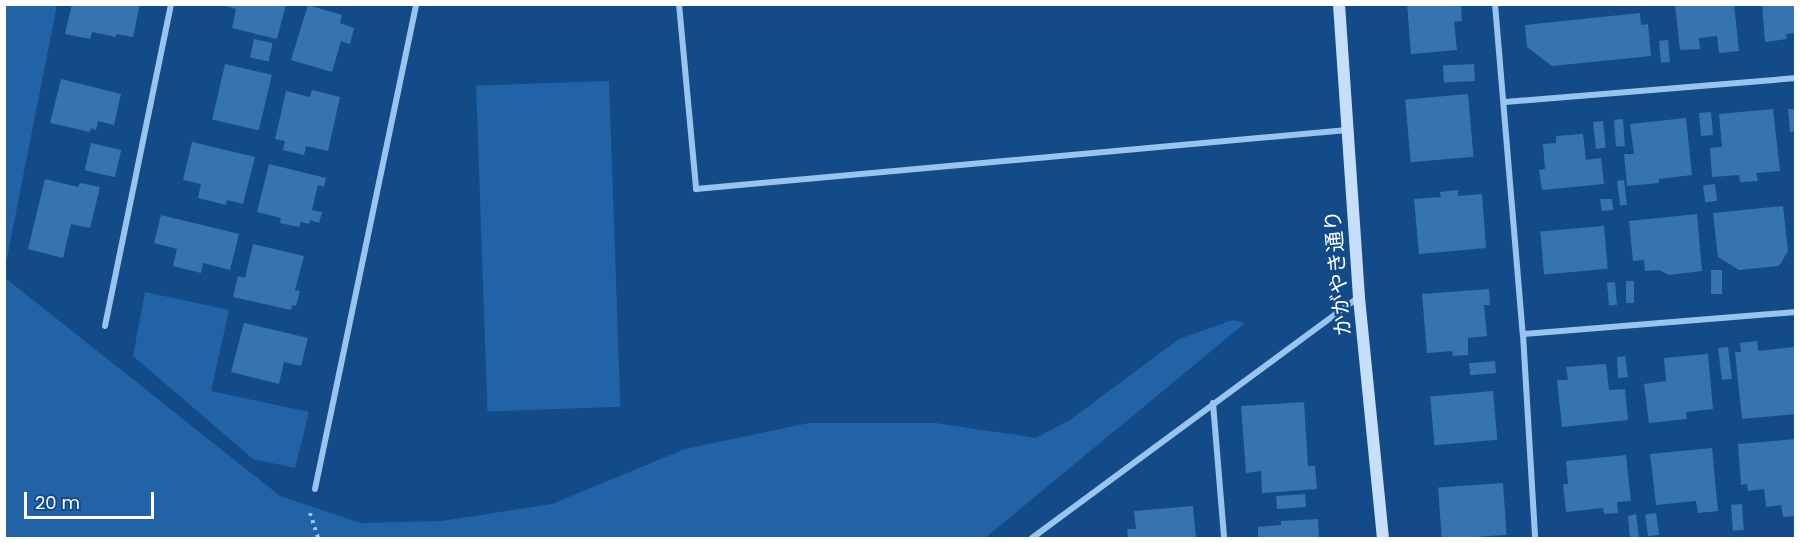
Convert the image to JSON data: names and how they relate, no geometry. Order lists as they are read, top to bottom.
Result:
{
  "streets": {
    "street": ["かがやき通り"]
  },
  "scale_bar": "20 m"
}
